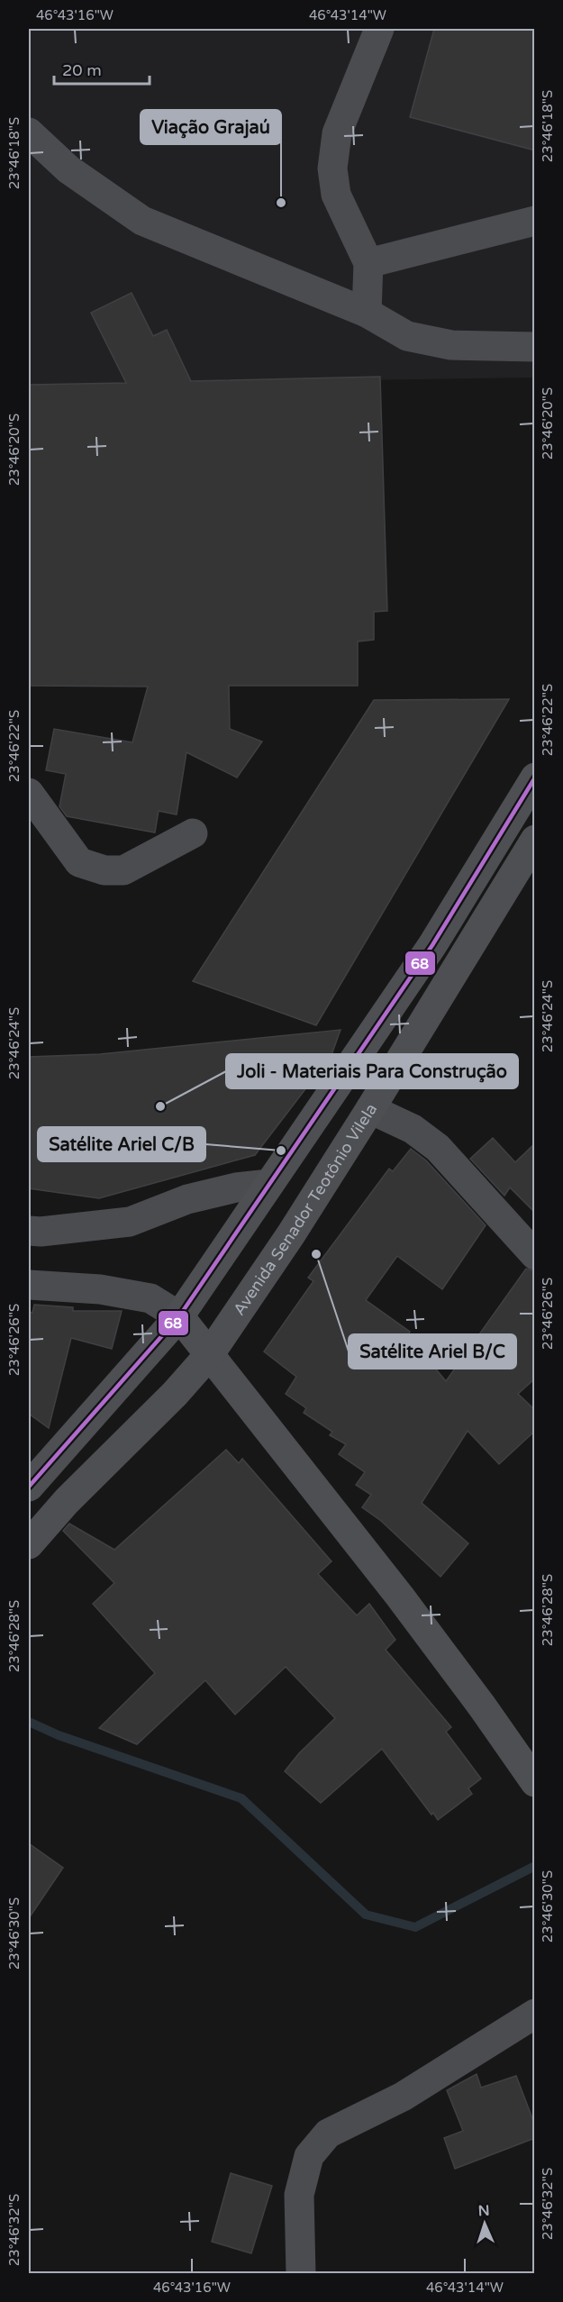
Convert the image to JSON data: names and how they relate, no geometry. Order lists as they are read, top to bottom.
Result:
{
  "streets": {
    "main road": ["Avenida Senador Teotônio Vilela"]
  },
  "places": [
    "Viação Grajaú",
    "Joli - Materiais Para Construção",
    "Satélite Ariel C/B",
    "Satélite Ariel B/C"
  ],
  "lines": ["transit line 68"],
  "scale_bar": "20 m",
  "north": "top",
  "coordinates": [
    "46°43'16\"W",
    "46°43'14\"W",
    "23°46'18\"S",
    "23°46'20\"S",
    "23°46'22\"S",
    "23°46'24\"S",
    "23°46'26\"S",
    "23°46'28\"S",
    "23°46'30\"S",
    "23°46'32\"S"
  ]
}
